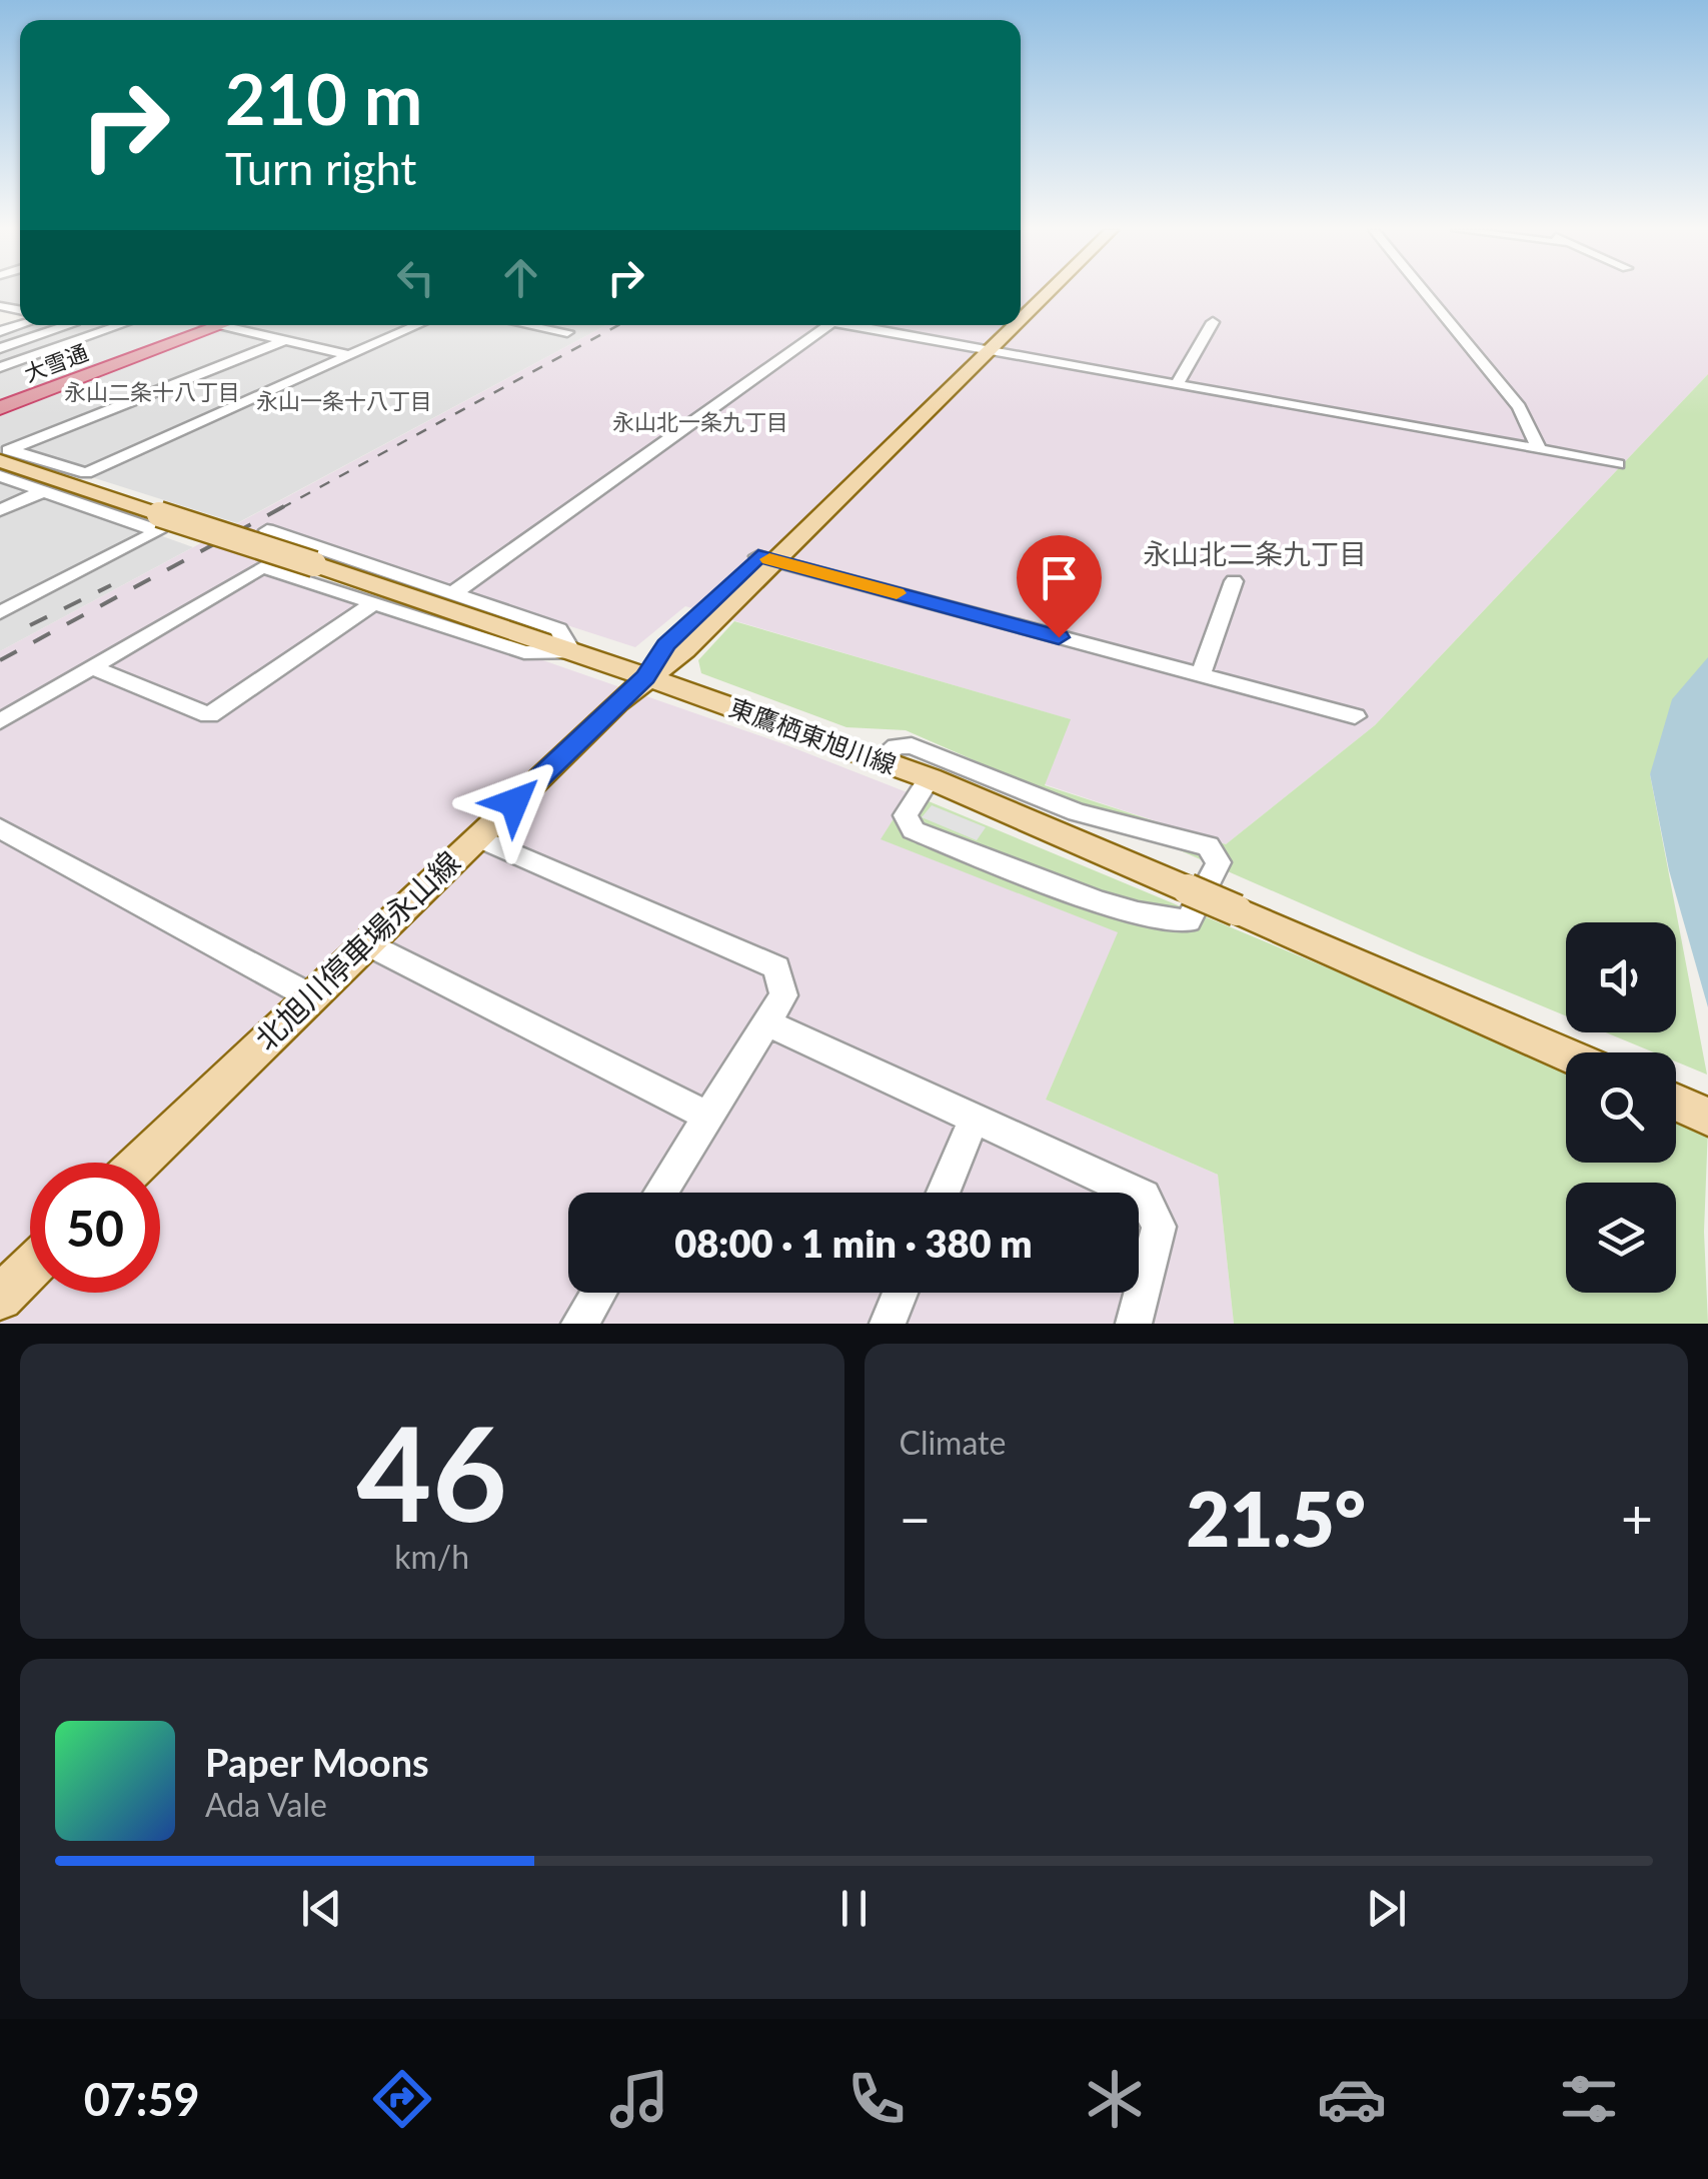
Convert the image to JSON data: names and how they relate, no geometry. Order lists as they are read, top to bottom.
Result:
{
  "streets": {
    "highway": ["大雪通"],
    "main road": ["東鷹栖東旭川線", "北旭川停車場永山線"]
  },
  "crossings": [
    ["東鷹栖東旭川線", "北旭川停車場永山線"]
  ],
  "districts": [
    "永山二条十八丁目",
    "永山一条十八丁目",
    "永山北一条九丁目",
    "永山北二条九丁目"
  ],
  "page": {
    "turn": ["210 m", "Turn right"],
    "limit": "50",
    "trip": "08:00 · 1 min · 380 m",
    "tile": [
      ["46", "km/h"],
      "Climate"
    ],
    "heat": ["−", "21.5°", "+"],
    "song": ["Paper Moons", "Ada Vale"],
    "tabs": "07:59"
  }
}
